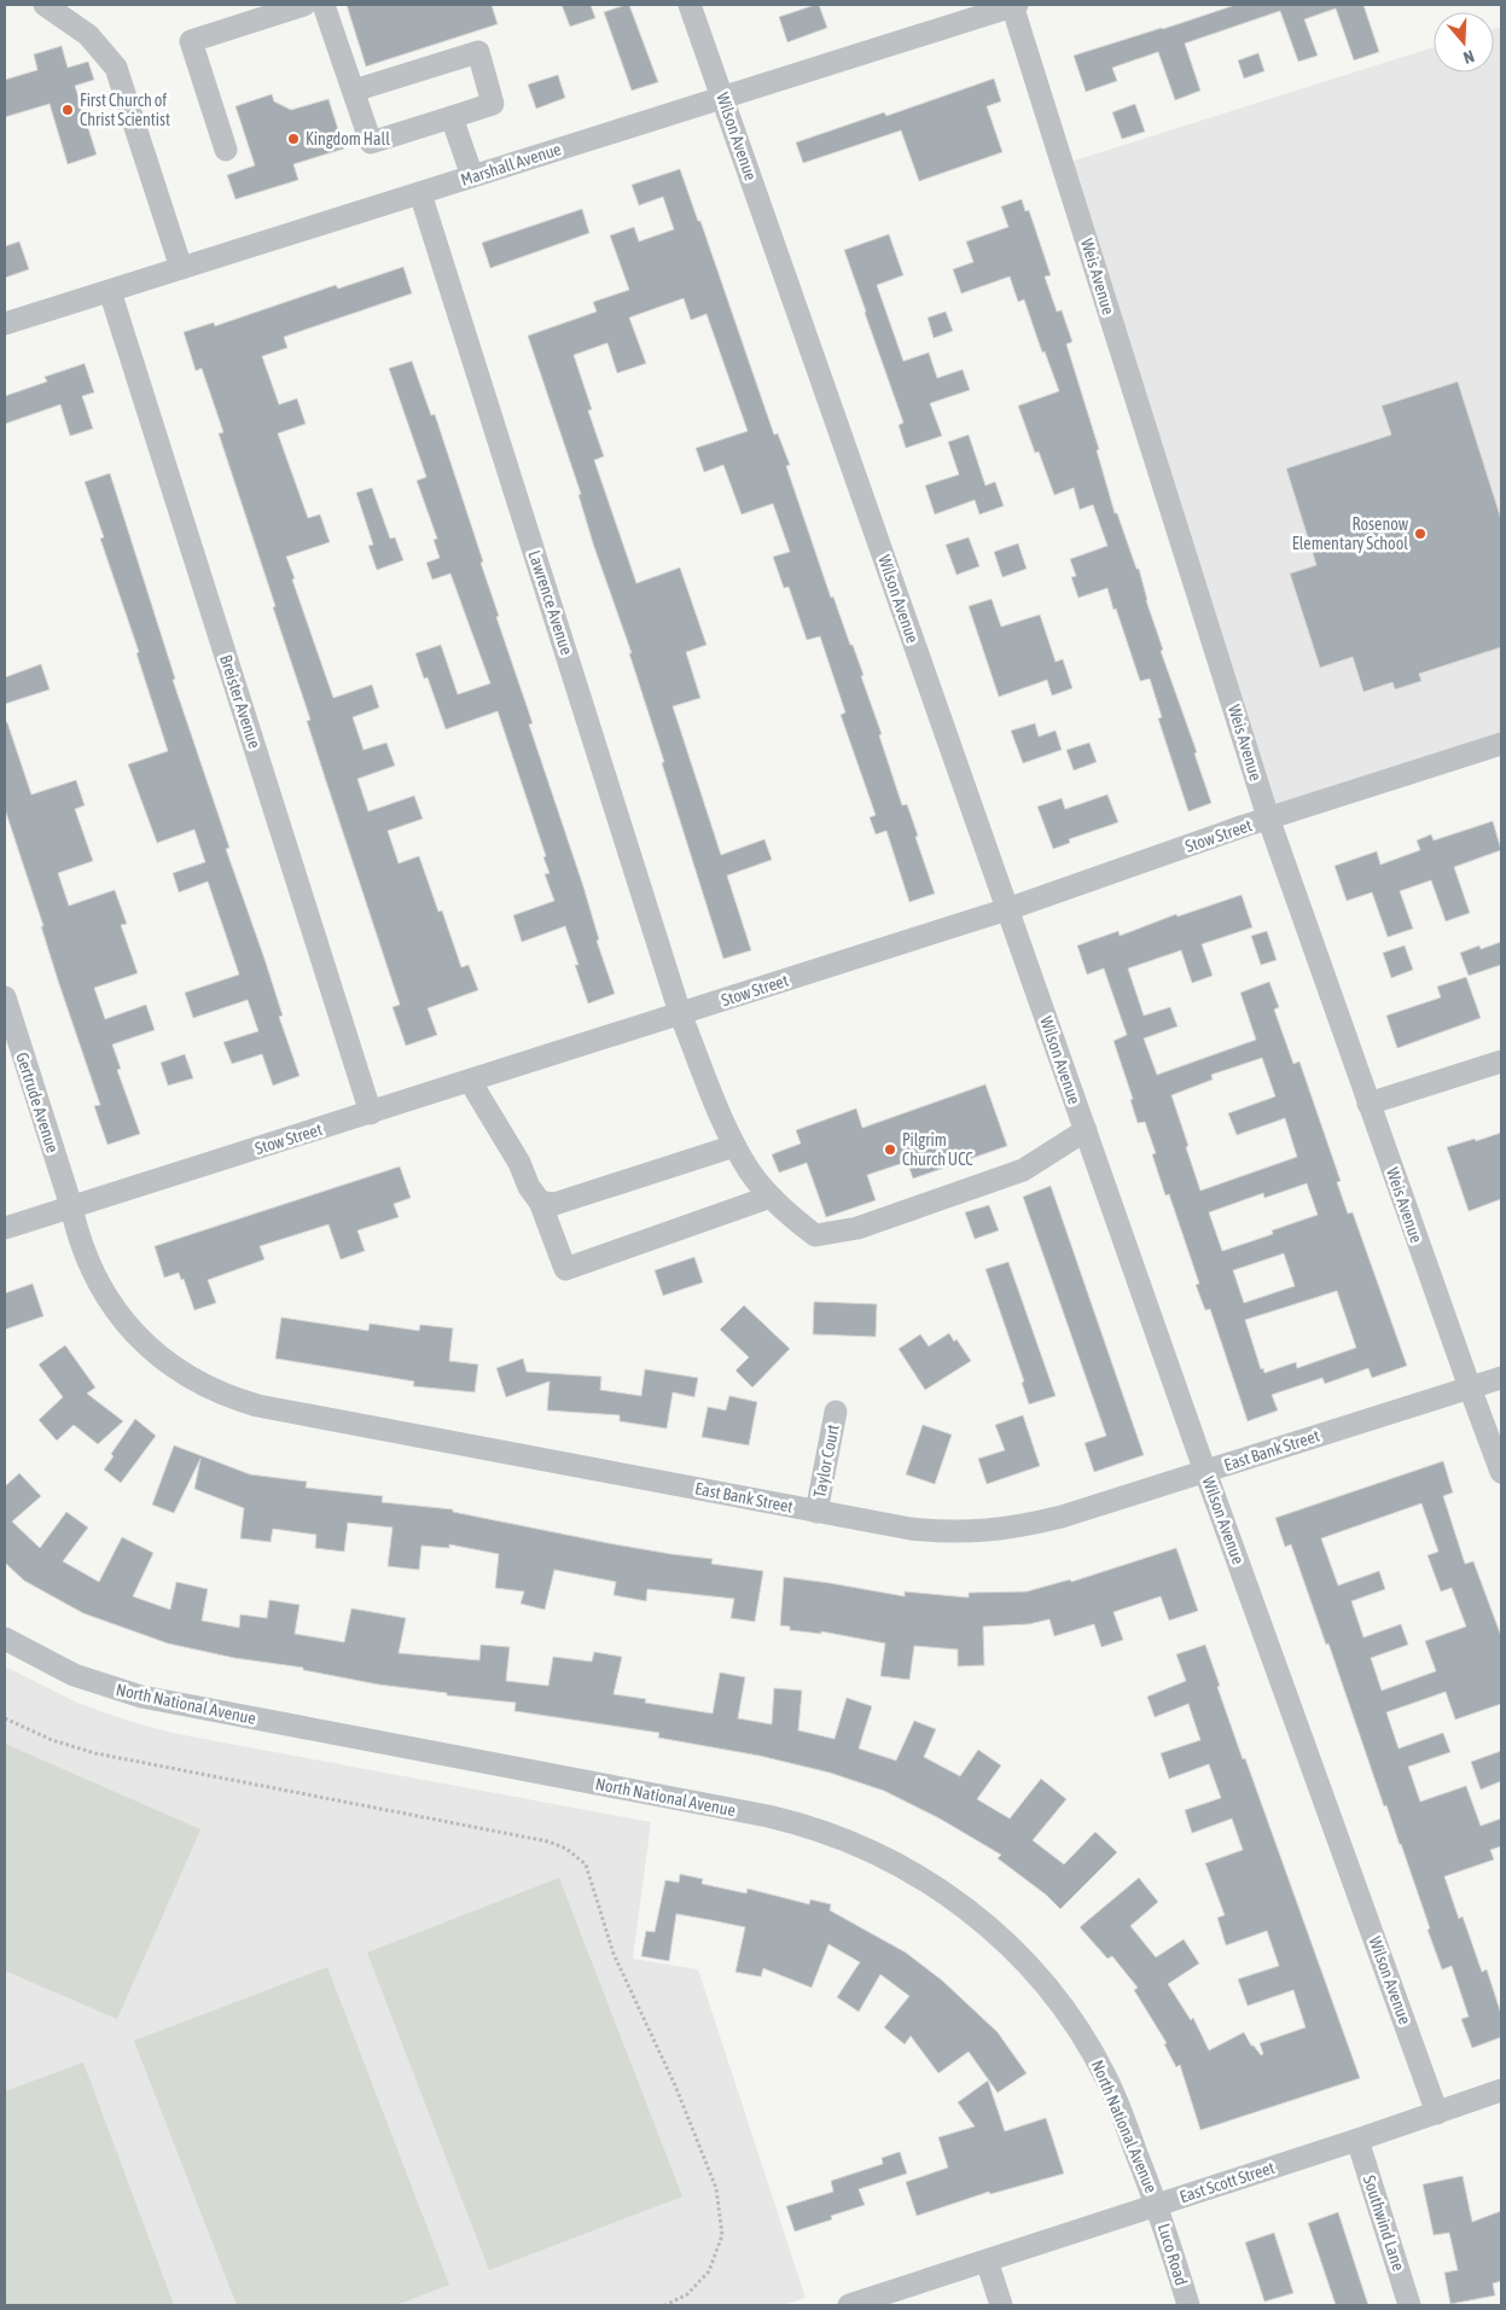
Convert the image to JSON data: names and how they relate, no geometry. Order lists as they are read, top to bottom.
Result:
{
  "streets": {
    "street": [
      "Wilson Avenue",
      "Marshall Avenue",
      "Weis Avenue",
      "Lawrence Avenue",
      "Breister Avenue",
      "Stow Street",
      "Gertrude Avenue",
      "East Bank Street",
      "Taylor Court",
      "North National Avenue",
      "East Scott Street",
      "Southwind Lane",
      "Luco Road"
    ]
  },
  "crossings": [
    ["Wilson Avenue", "Marshall Avenue"],
    ["Wilson Avenue", "Lawrence Avenue"],
    ["Wilson Avenue", "Stow Street"],
    ["Wilson Avenue", "East Bank Street"],
    ["Wilson Avenue", "East Scott Street"],
    ["Marshall Avenue", "Weis Avenue"],
    ["Marshall Avenue", "Lawrence Avenue"],
    ["Marshall Avenue", "Breister Avenue"],
    ["Weis Avenue", "Stow Street"],
    ["Weis Avenue", "East Bank Street"],
    ["Lawrence Avenue", "Stow Street"],
    ["Breister Avenue", "Stow Street"],
    ["Stow Street", "Gertrude Avenue"],
    ["Stow Street", "East Bank Street"],
    ["Gertrude Avenue", "East Bank Street"],
    ["East Bank Street", "Taylor Court"],
    ["North National Avenue", "East Scott Street"],
    ["North National Avenue", "Luco Road"],
    ["East Scott Street", "Southwind Lane"],
    ["East Scott Street", "Luco Road"]
  ],
  "places": [
    "First Church of Christ Scientist",
    "Kingdom Hall",
    "Rosenow Elementary School",
    "Pilgrim Church UCC"
  ],
  "north": "bottom"
}
